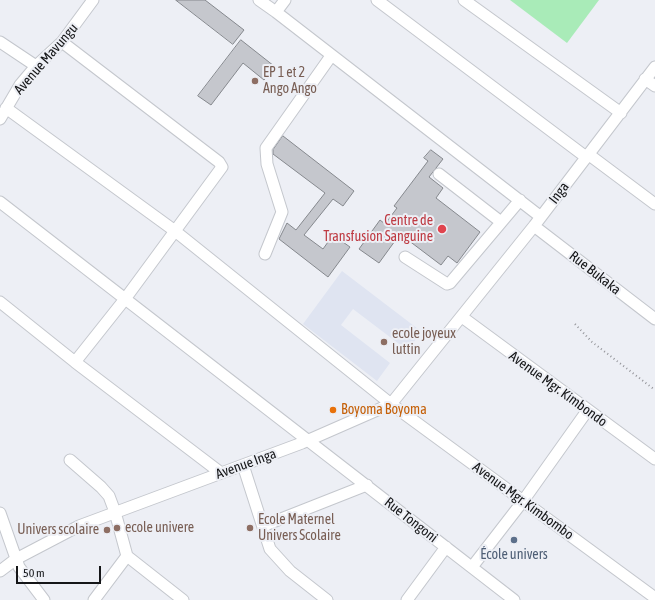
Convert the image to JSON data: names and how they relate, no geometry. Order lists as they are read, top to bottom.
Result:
{
  "streets": {
    "street": [
      "Avenue Mavungu",
      "Inga",
      "Rue Bukaka",
      "Avenue Mgr. Kimbondo",
      "Avenue Inga",
      "Avenue Mgr. Kimbombo",
      "Rue Tongoni"
    ]
  },
  "crossings": [
    ["Avenue Mavungu", "Avenue Mgr. Kimbombo"],
    ["Inga", "Rue Bukaka"],
    ["Inga", "Avenue Mgr. Kimbondo"],
    ["Inga", "Avenue Inga"],
    ["Avenue Mgr. Kimbondo", "Avenue Inga"],
    ["Avenue Inga", "Avenue Mgr. Kimbombo"],
    ["Avenue Inga", "Rue Tongoni"]
  ],
  "places": [
    "EP 1 et 2 Ango Ango",
    "Centre de Transfusion Sanguine",
    "ecole joyeux luttin",
    "Boyoma Boyoma",
    "ecole univere",
    "Ecole Maternel Univers Scolaire",
    "Univers scolaire",
    "École univers"
  ],
  "scale_bar": "50 m"
}
